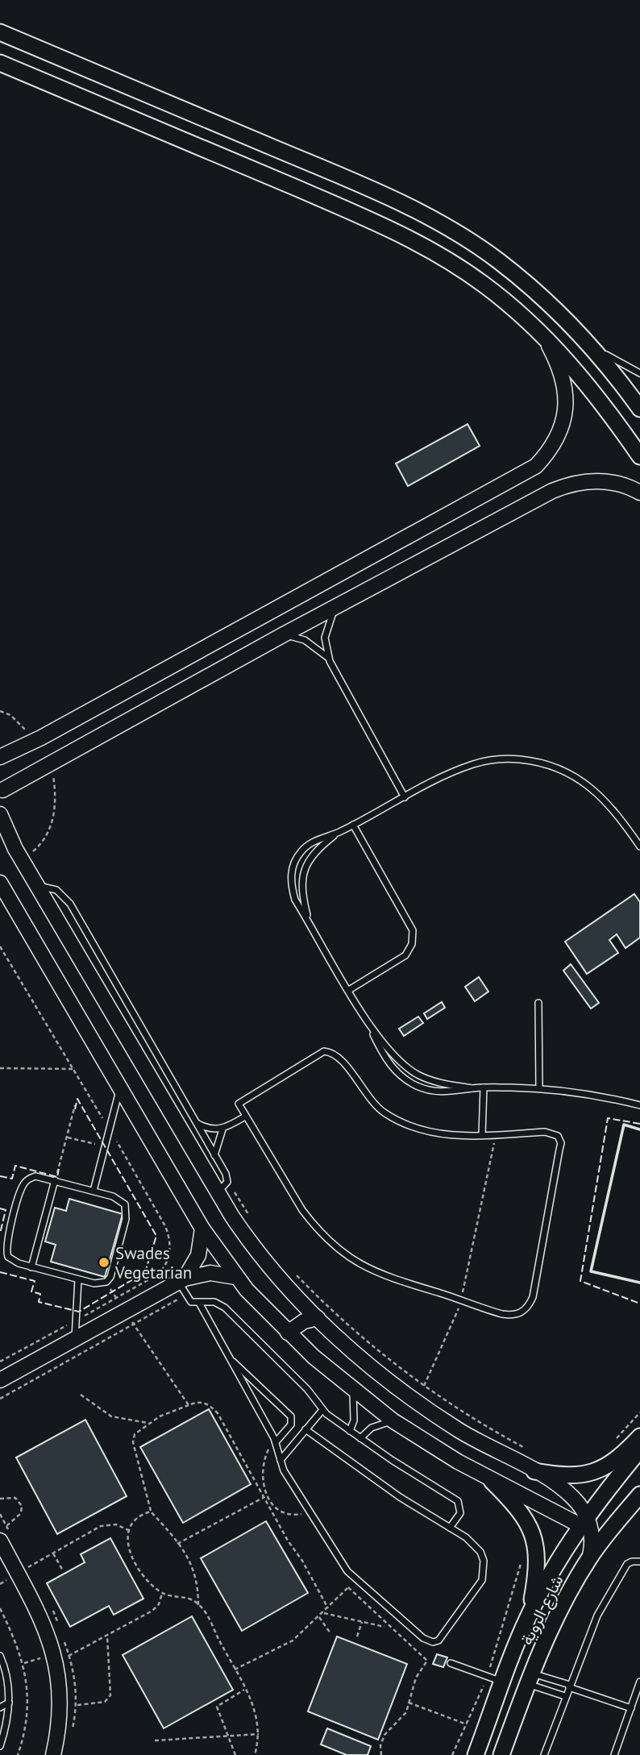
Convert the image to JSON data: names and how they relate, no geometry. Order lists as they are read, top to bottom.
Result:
{
  "streets": {
    "main road": ["شارع الروية"]
  },
  "places": ["Swades Vegetarian"]
}
